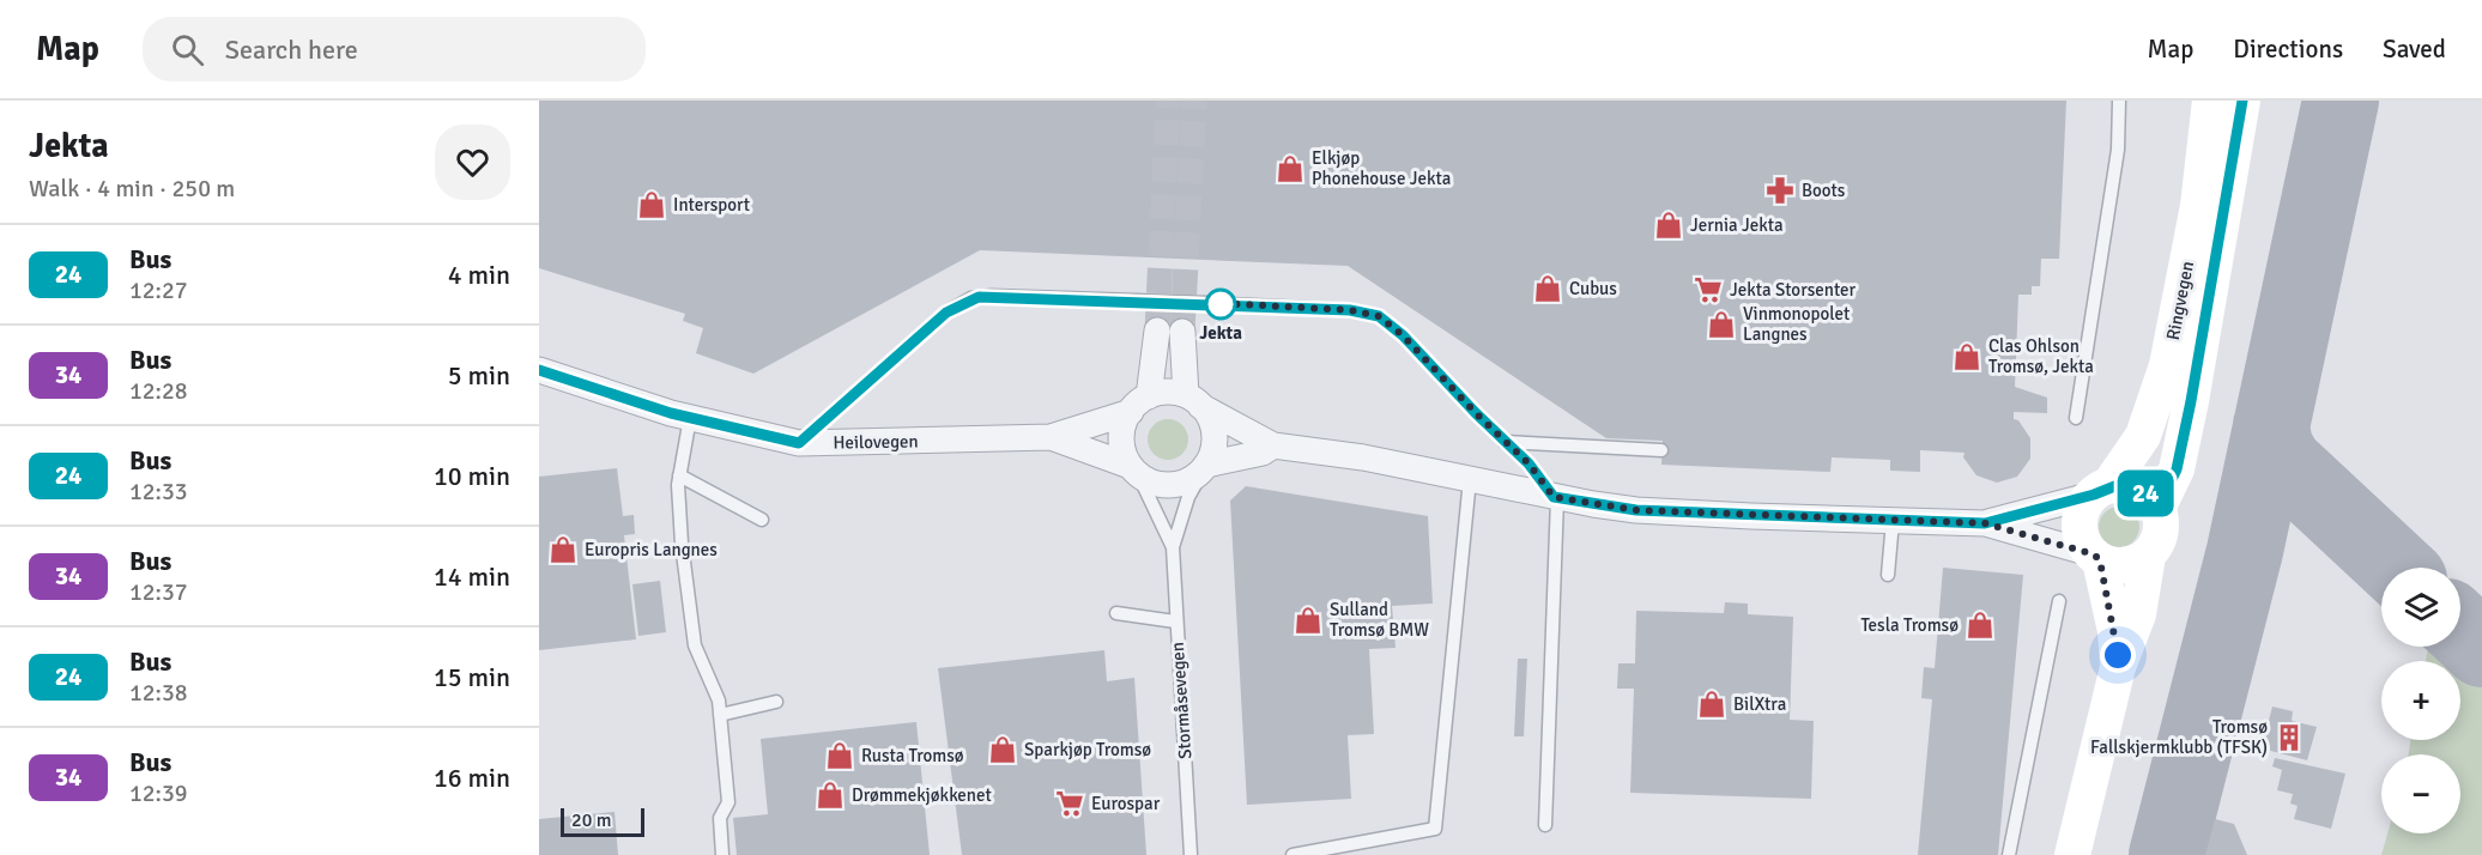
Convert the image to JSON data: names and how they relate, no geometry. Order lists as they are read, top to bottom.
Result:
{
  "streets": {
    "street": ["Ringvegen", "Heilovegen"],
    "lane": ["Stormåsevegen"]
  },
  "places": {
    "shop": [
      "Elkjøp Phonehouse Jekta",
      "Intersport",
      "Jernia Jekta",
      "Cubus",
      "Vinmonopolet Langnes",
      "Clas Ohlson Tromsø, Jekta",
      "Europris Langnes",
      "Sulland Tromsø BMW",
      "Tesla Tromsø",
      "BilXtra",
      "Sparkjøp Tromsø",
      "Rusta Tromsø",
      "Drømmekjøkkenet"
    ],
    "pharmacy": ["Boots"],
    "supermarket": ["Jekta Storsenter", "Eurospar"],
    "other": ["Jekta"],
    "building": ["Tromsø Fallskjermklubb (TFSK)"]
  },
  "lines": ["bus line 24"],
  "scale_bar": "20 m",
  "page": {
    "header": "Map",
    "search": "Search here",
    "nav": ["Map", "Directions", "Saved"],
    "heading": ["Jekta", "Walk · 4 min · 250 m"],
    "on_map": "24",
    "list": [
      {
        "mark": "24",
        "name": "Bus",
        "note": "12:27",
        "value": "4 min"
      },
      {
        "mark": "34",
        "name": "Bus",
        "note": "12:28",
        "value": "5 min"
      },
      {
        "mark": "24",
        "name": "Bus",
        "note": "12:33",
        "value": "10 min"
      },
      {
        "mark": "34",
        "name": "Bus",
        "note": "12:37",
        "value": "14 min"
      },
      {
        "mark": "24",
        "name": "Bus",
        "note": "12:38",
        "value": "15 min"
      },
      {
        "mark": "34",
        "name": "Bus",
        "note": "12:39",
        "value": "16 min"
      }
    ],
    "map_buttons": ["+", "−"],
    "scale": "20 m"
  }
}
